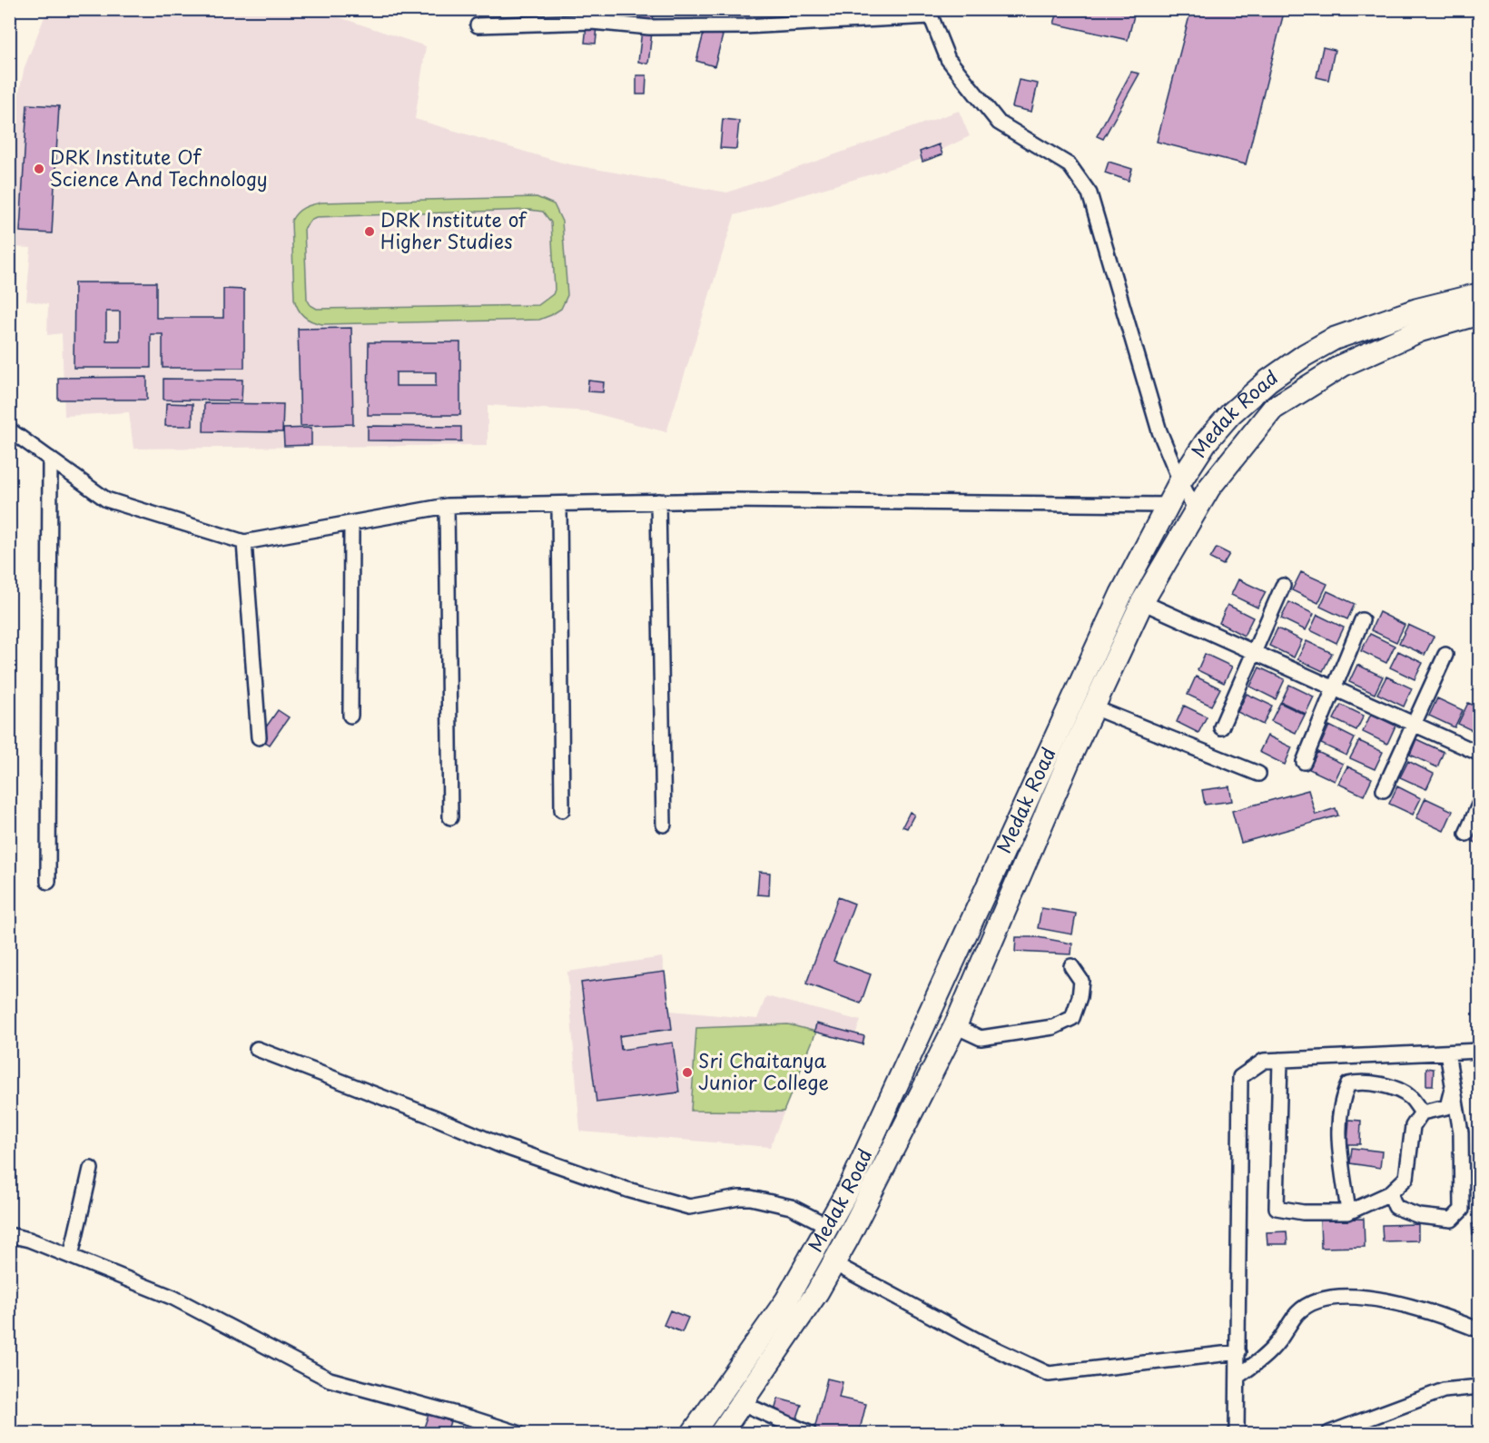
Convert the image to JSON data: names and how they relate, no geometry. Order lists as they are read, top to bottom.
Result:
{
  "streets": {
    "main road": ["Medak Road"]
  },
  "places": ["DRK Institute Of Science And Technology", "DRK Institute of Higher Studies", "Sri Chaitanya Junior College"]
}
